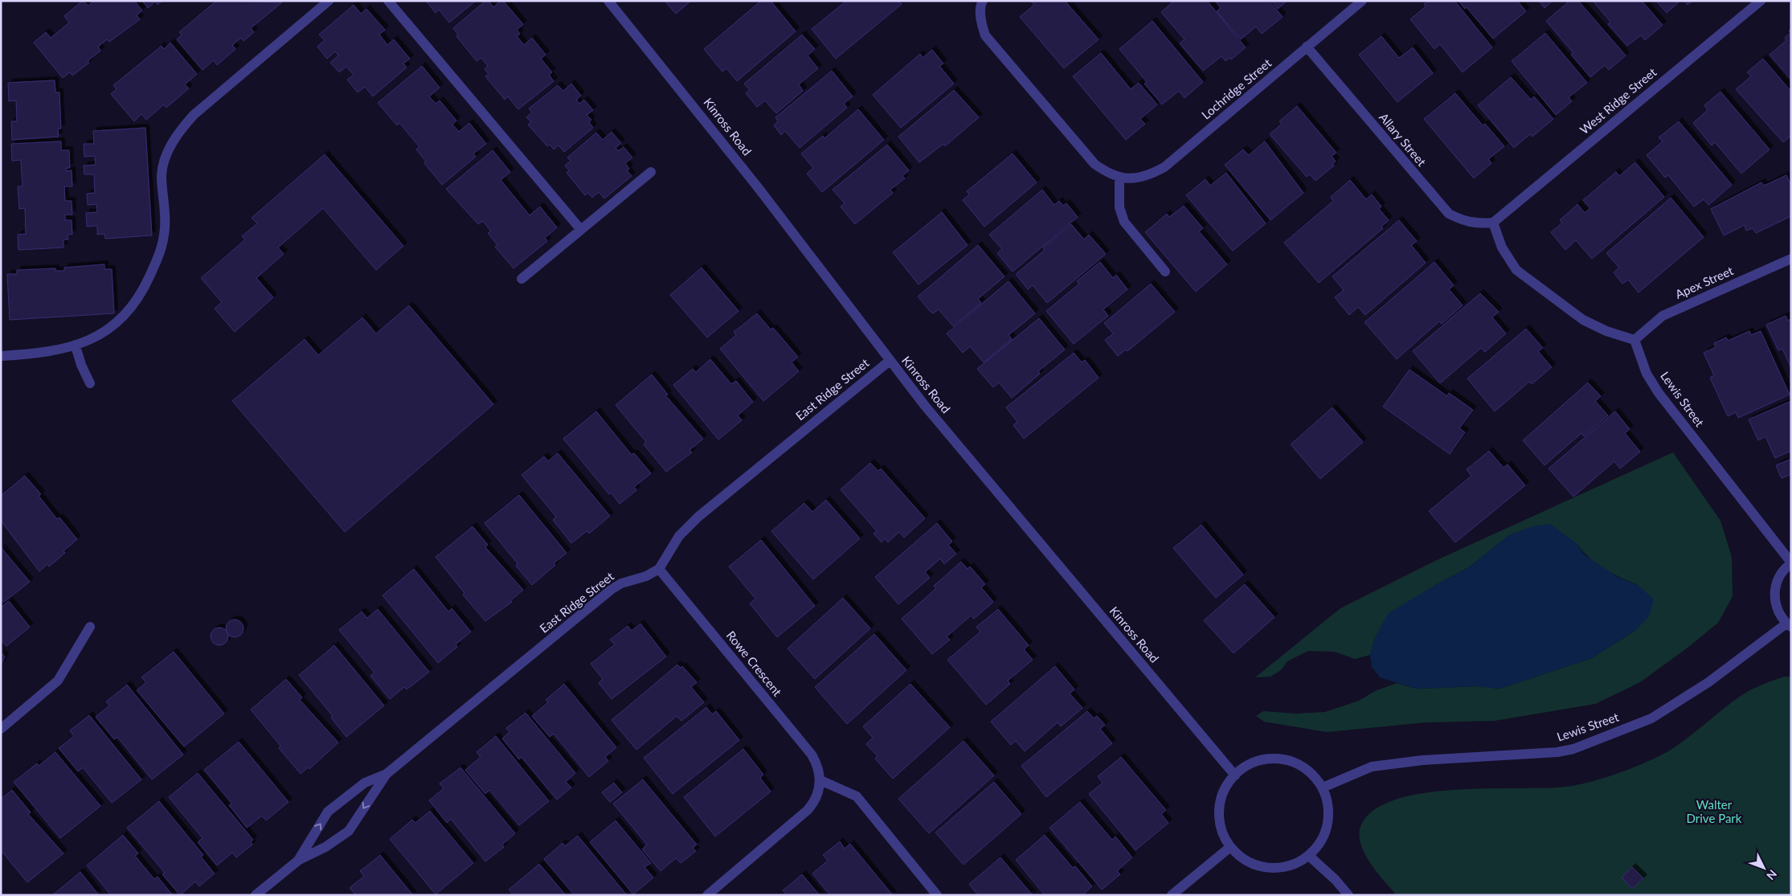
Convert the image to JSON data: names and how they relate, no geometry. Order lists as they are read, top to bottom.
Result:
{
  "streets": {
    "street": [
      "Lochridge Street",
      "West Ridge Street",
      "Kinross Road",
      "Allary Street",
      "Apex Street",
      "East Ridge Street",
      "Lewis Street",
      "Rowe Crescent"
    ]
  },
  "crossings": [
    ["Lochridge Street", "Allary Street"],
    ["West Ridge Street", "Allary Street"],
    ["Kinross Road", "East Ridge Street"],
    ["Kinross Road", "Lewis Street"],
    ["Apex Street", "Lewis Street"],
    ["East Ridge Street", "Rowe Crescent"]
  ],
  "parks": ["Walter Drive Park"],
  "north": "bottom right"
}
